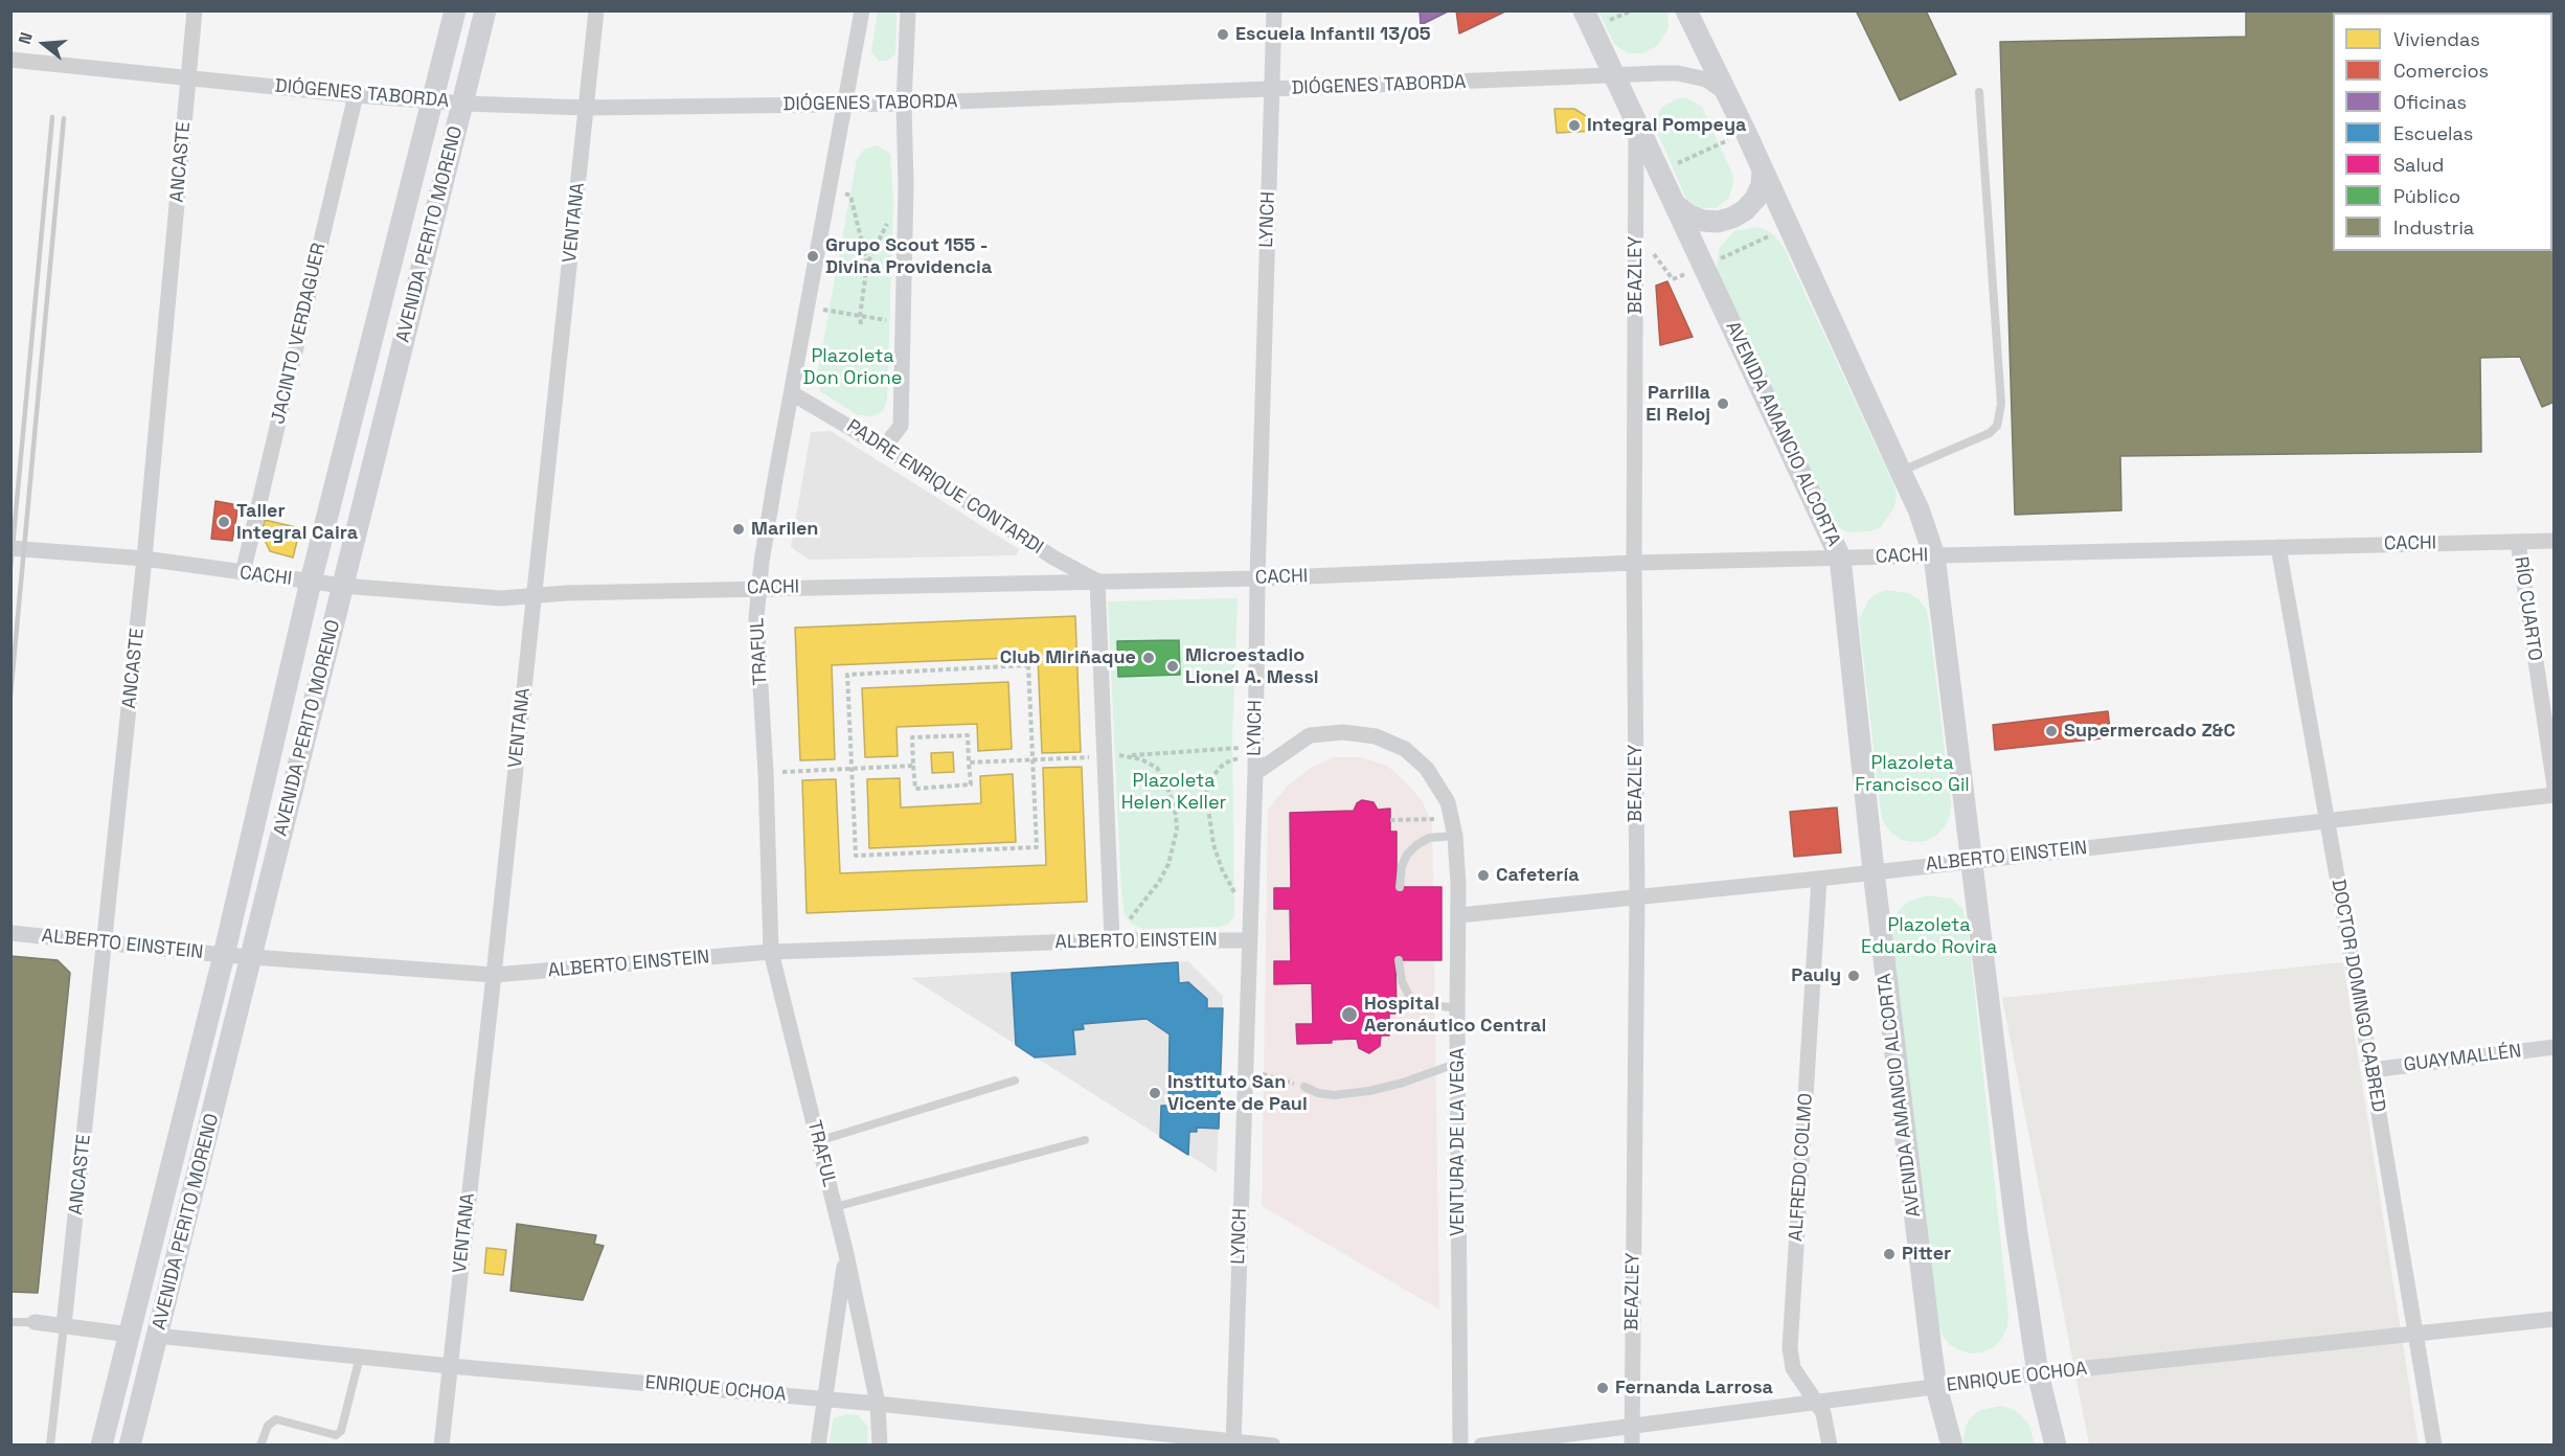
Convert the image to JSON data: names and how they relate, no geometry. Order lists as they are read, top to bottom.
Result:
{
  "streets": {
    "main road": ["AVENIDA PERITO MORENO", "AVENIDA AMANCIO ALCORTA"],
    "street": [
      "DIÓGENES TABORDA",
      "ANCASTE",
      "LYNCH",
      "VENTANA",
      "BEAZLEY",
      "JACINTO VERDAGUER",
      "PADRE ENRIQUE CONTARDI",
      "CACHI",
      "RÍO CUARTO",
      "TRAFUL",
      "ALBERTO EINSTEIN",
      "DOCTOR DOMINGO CABRED",
      "GUAYMALLÉN",
      "VENTURA DE LA VEGA",
      "ALFREDO COLMO",
      "ENRIQUE OCHOA"
    ]
  },
  "crossings": [
    ["DIÓGENES TABORDA", "ANCASTE"],
    ["DIÓGENES TABORDA", "LYNCH"],
    ["DIÓGENES TABORDA", "VENTANA"],
    ["DIÓGENES TABORDA", "AVENIDA PERITO MORENO"],
    ["DIÓGENES TABORDA", "JACINTO VERDAGUER"],
    ["DIÓGENES TABORDA", "AVENIDA AMANCIO ALCORTA"],
    ["DIÓGENES TABORDA", "TRAFUL"],
    ["ANCASTE", "CACHI"],
    ["ANCASTE", "ALBERTO EINSTEIN"],
    ["LYNCH", "CACHI"],
    ["LYNCH", "ALBERTO EINSTEIN"],
    ["LYNCH", "VENTURA DE LA VEGA"],
    ["LYNCH", "ENRIQUE OCHOA"],
    ["VENTANA", "CACHI"],
    ["VENTANA", "ALBERTO EINSTEIN"],
    ["VENTANA", "ENRIQUE OCHOA"],
    ["AVENIDA PERITO MORENO", "CACHI"],
    ["AVENIDA PERITO MORENO", "ALBERTO EINSTEIN"],
    ["AVENIDA PERITO MORENO", "ENRIQUE OCHOA"],
    ["BEAZLEY", "AVENIDA AMANCIO ALCORTA"],
    ["BEAZLEY", "CACHI"],
    ["BEAZLEY", "ALBERTO EINSTEIN"],
    ["BEAZLEY", "ENRIQUE OCHOA"],
    ["JACINTO VERDAGUER", "CACHI"],
    ["AVENIDA AMANCIO ALCORTA", "CACHI"],
    ["AVENIDA AMANCIO ALCORTA", "ALBERTO EINSTEIN"],
    ["AVENIDA AMANCIO ALCORTA", "ENRIQUE OCHOA"],
    ["PADRE ENRIQUE CONTARDI", "CACHI"],
    ["PADRE ENRIQUE CONTARDI", "TRAFUL"],
    ["CACHI", "RÍO CUARTO"],
    ["CACHI", "TRAFUL"],
    ["CACHI", "DOCTOR DOMINGO CABRED"],
    ["TRAFUL", "ALBERTO EINSTEIN"],
    ["TRAFUL", "ENRIQUE OCHOA"],
    ["ALBERTO EINSTEIN", "DOCTOR DOMINGO CABRED"],
    ["ALBERTO EINSTEIN", "VENTURA DE LA VEGA"],
    ["ALBERTO EINSTEIN", "ALFREDO COLMO"],
    ["DOCTOR DOMINGO CABRED", "GUAYMALLÉN"],
    ["DOCTOR DOMINGO CABRED", "ENRIQUE OCHOA"],
    ["ALFREDO COLMO", "ENRIQUE OCHOA"]
  ],
  "parks": [
    "Plazoleta Don Orione",
    "Plazoleta Francisco Gil",
    "Plazoleta Helen Keller",
    "Plazoleta Eduardo Rovira"
  ],
  "places": [
    "Escuela Infantil 13/05",
    "Integral Pompeya",
    "Grupo Scout 155 - Divina Providencia",
    "Parrilla El Reloj",
    "Taller Integral Caira",
    "Marilen",
    "Club Miriñaque",
    "Microestadio Lionel A. Messi",
    "Supermercado Z&C",
    "Cafetería",
    "Pauly",
    "Hospital Aeronáutico Central",
    "Instituto San Vicente de Paul",
    "Pitter",
    "Fernanda Larrosa"
  ],
  "legend": [
    "Viviendas",
    "Comercios",
    "Oficinas",
    "Escuelas",
    "Salud",
    "Público",
    "Industria"
  ],
  "north": "left"
}
